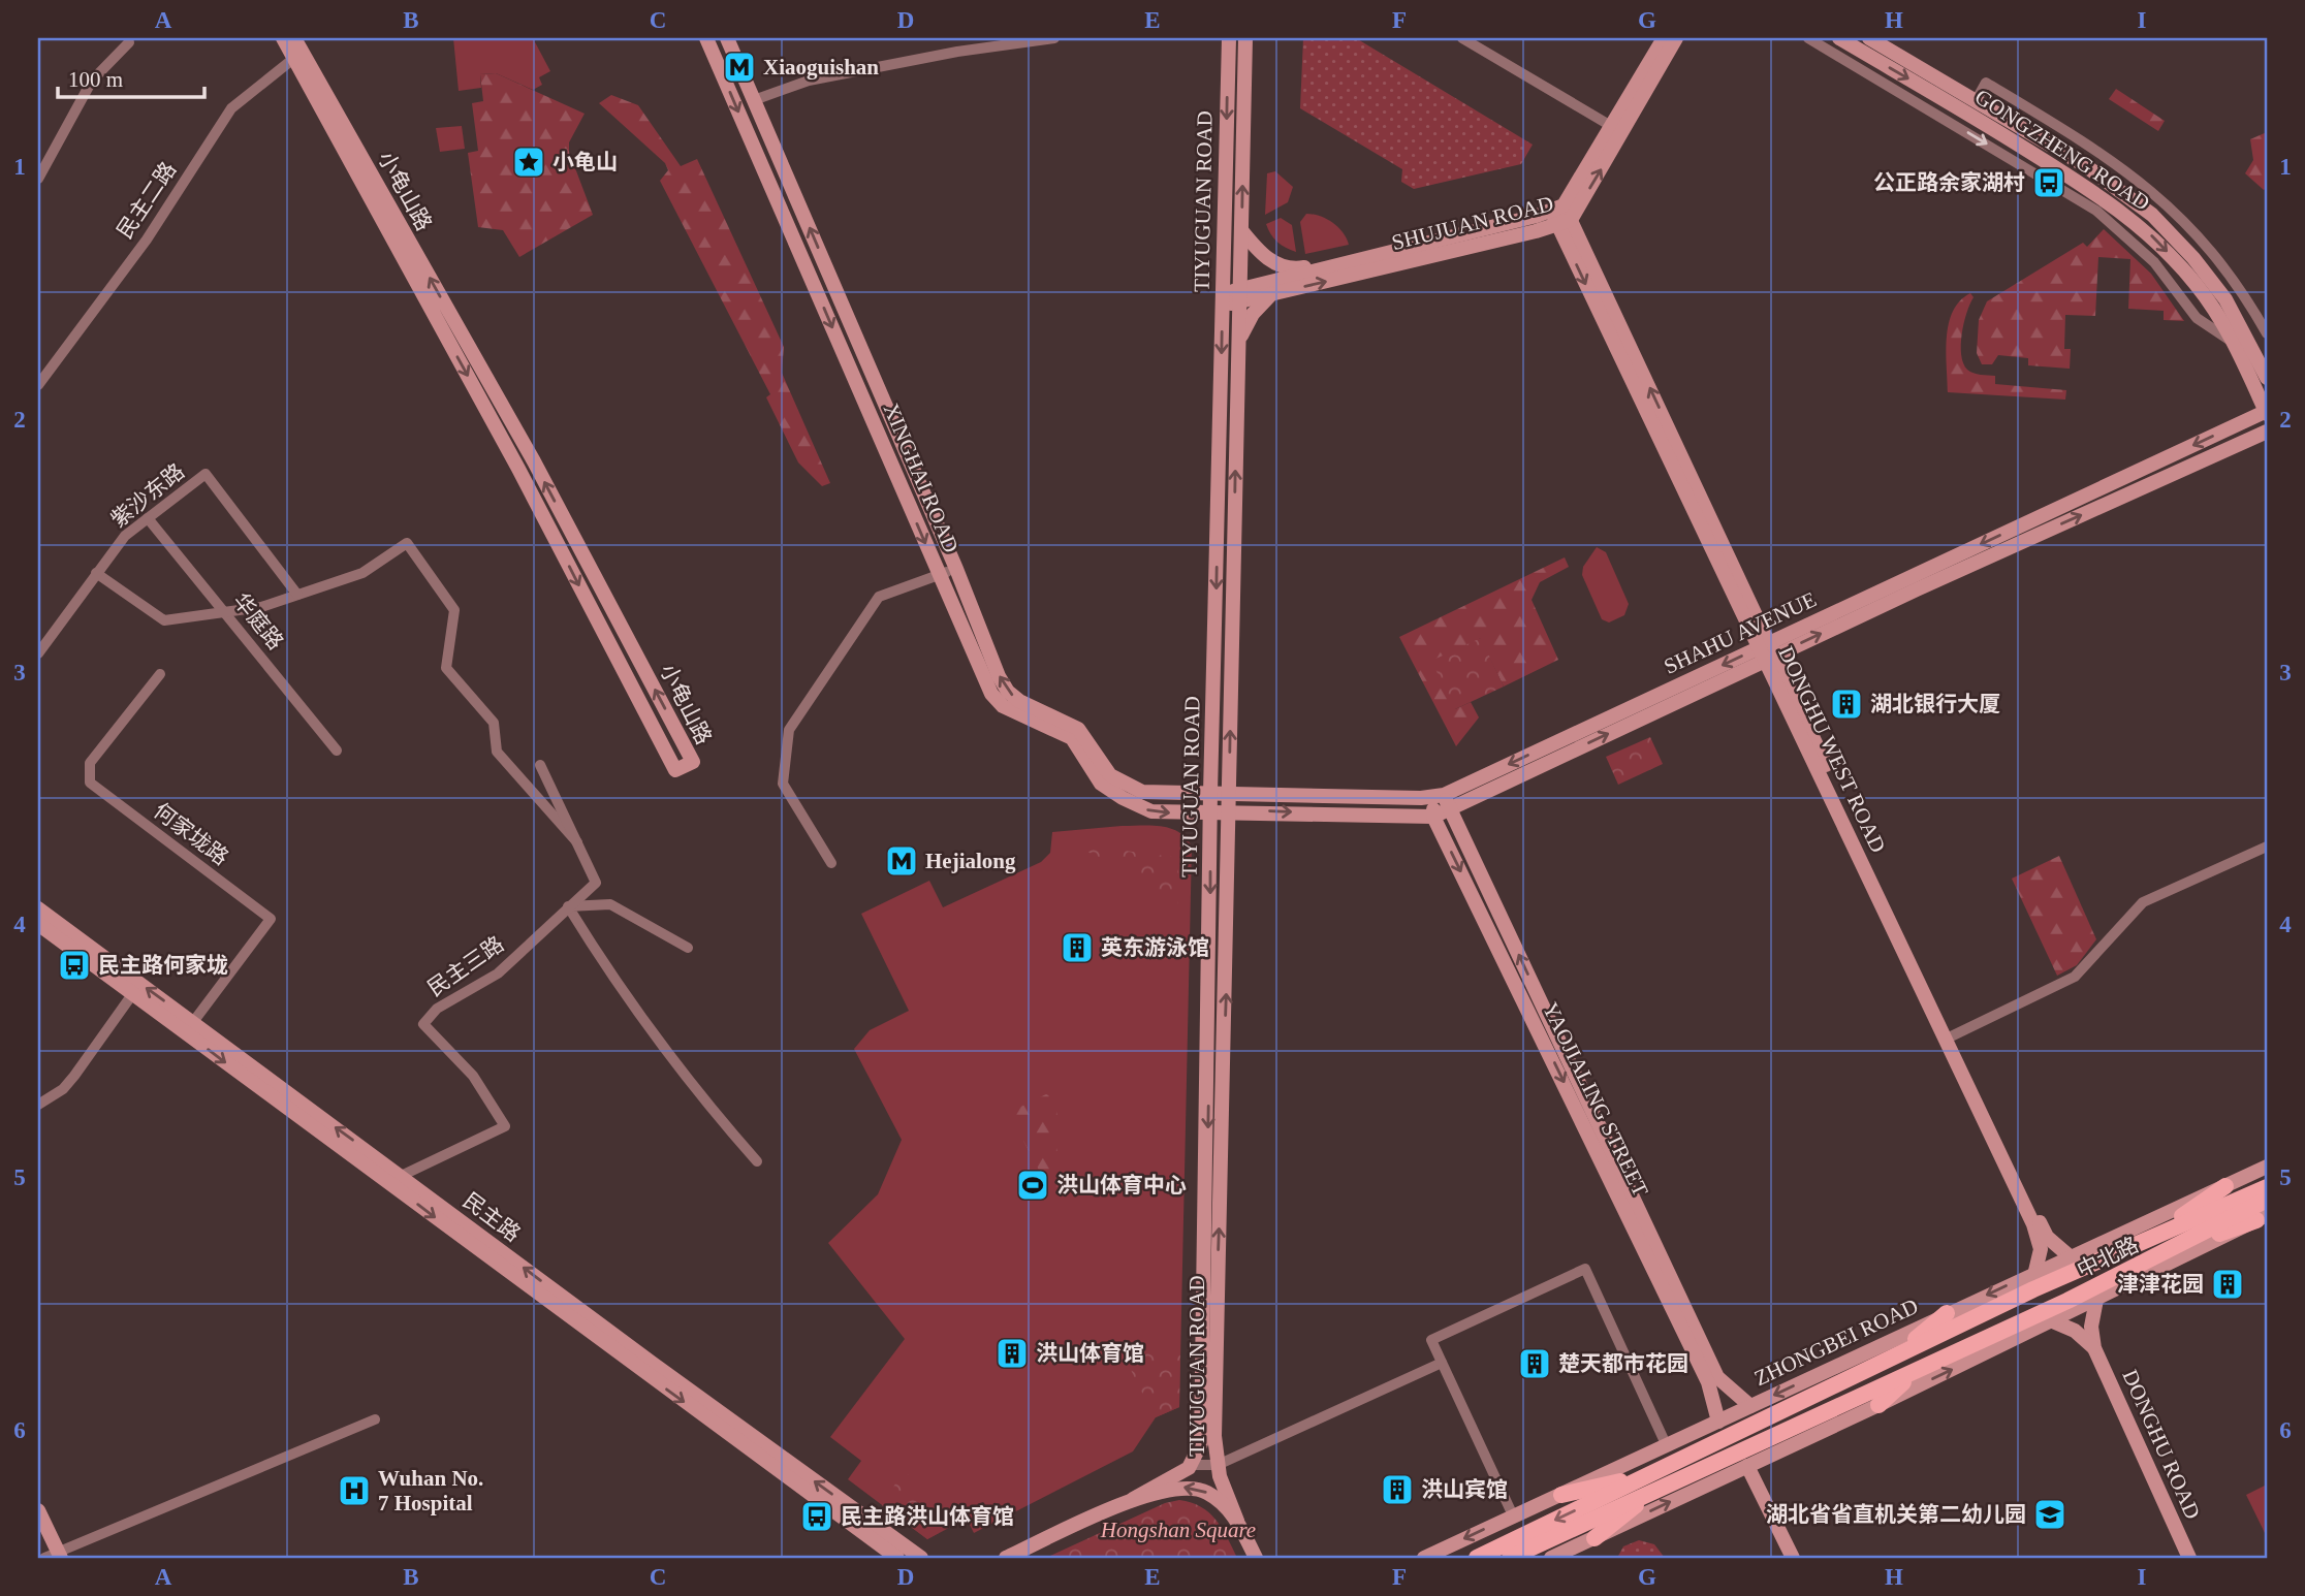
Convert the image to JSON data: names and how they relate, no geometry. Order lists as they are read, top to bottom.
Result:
{
  "streets": {
    "main road": [
      "GONGZHENG ROAD",
      "小龟山路",
      "TIYUGUAN ROAD",
      "SHUJUAN ROAD",
      "XINGHAI ROAD",
      "SHAHU AVENUE",
      "DONGHU WEST ROAD",
      "YAOJIALING STREET",
      "民主路",
      "ZHONGBEI ROAD",
      "DONGHU ROAD"
    ],
    "street": [
      "民主二路",
      "紫沙东路",
      "华庭路",
      "何家垅路",
      "民主三路"
    ]
  },
  "crossings": [
    ["GONGZHENG ROAD", "SHAHU AVENUE"],
    ["小龟山路", "民主二路"],
    ["TIYUGUAN ROAD", "SHUJUAN ROAD"],
    ["TIYUGUAN ROAD", "XINGHAI ROAD"],
    ["TIYUGUAN ROAD", "SHAHU AVENUE"],
    ["SHUJUAN ROAD", "DONGHU WEST ROAD"],
    ["XINGHAI ROAD", "SHAHU AVENUE"],
    ["紫沙东路", "华庭路"],
    ["SHAHU AVENUE", "DONGHU WEST ROAD"],
    ["SHAHU AVENUE", "YAOJIALING STREET"],
    ["DONGHU WEST ROAD", "ZHONGBEI ROAD"],
    ["何家垅路", "民主路"],
    ["民主三路", "民主路"],
    ["YAOJIALING STREET", "ZHONGBEI ROAD"],
    ["ZHONGBEI ROAD", "DONGHU ROAD"]
  ],
  "parks": ["Hongshan Square"],
  "places": {
    "metro station": ["Xiaoguishan", "Hejialong"],
    "place": ["小龟山"],
    "bus stop": ["公正路余家湖村", "民主路何家垅", "民主路洪山体育馆"],
    "building": [
      "湖北银行大厦",
      "英东游泳馆",
      "津津花园",
      "洪山体育馆",
      "楚天都市花园",
      "洪山宾馆"
    ],
    "sports": ["洪山体育中心"],
    "hospital": ["Wuhan No. 7 Hospital"],
    "school or university": ["湖北省省直机关第二幼儿园"]
  },
  "scale_bar": "100 m",
  "grid": {
    "columns": [
      "A",
      "B",
      "C",
      "D",
      "E",
      "F",
      "G",
      "H",
      "I"
    ],
    "rows": [
      "1",
      "2",
      "3",
      "4",
      "5",
      "6"
    ]
  }
}
